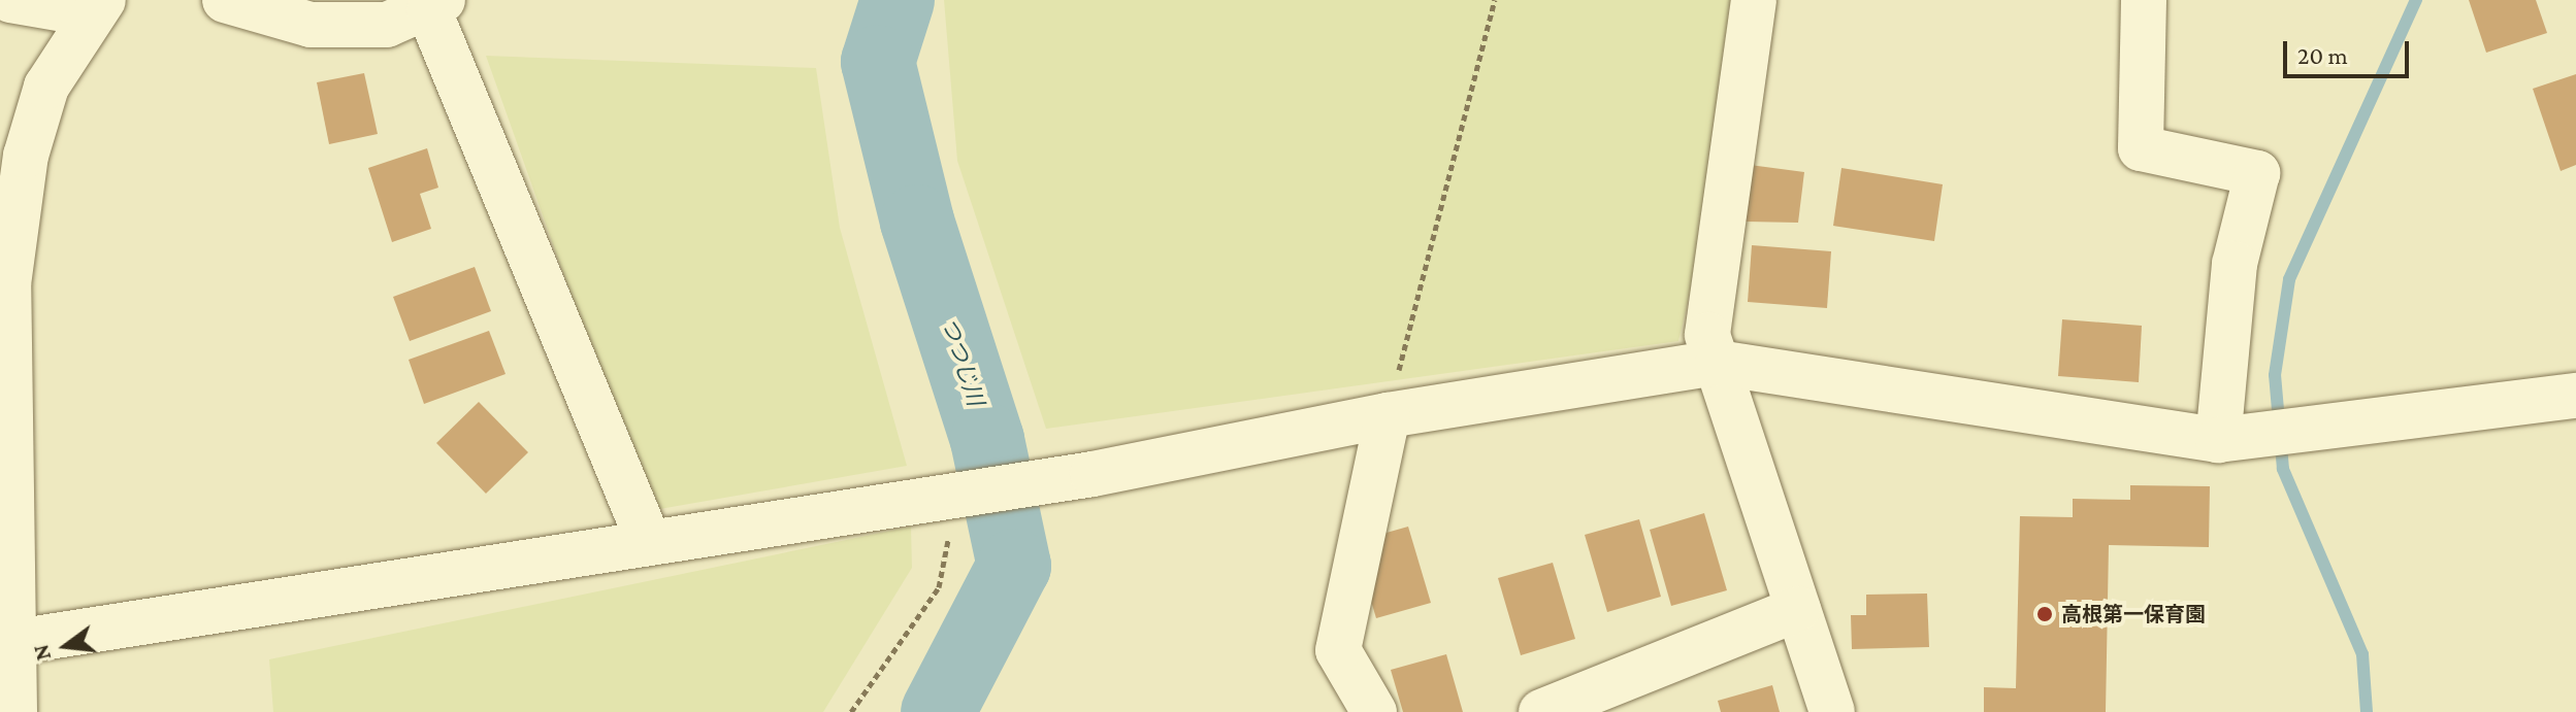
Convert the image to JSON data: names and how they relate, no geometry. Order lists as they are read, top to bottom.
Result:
{
  "water": ["つつじ川"],
  "places": ["高根第一保育園"],
  "scale_bar": "20 m",
  "north": "left"
}
